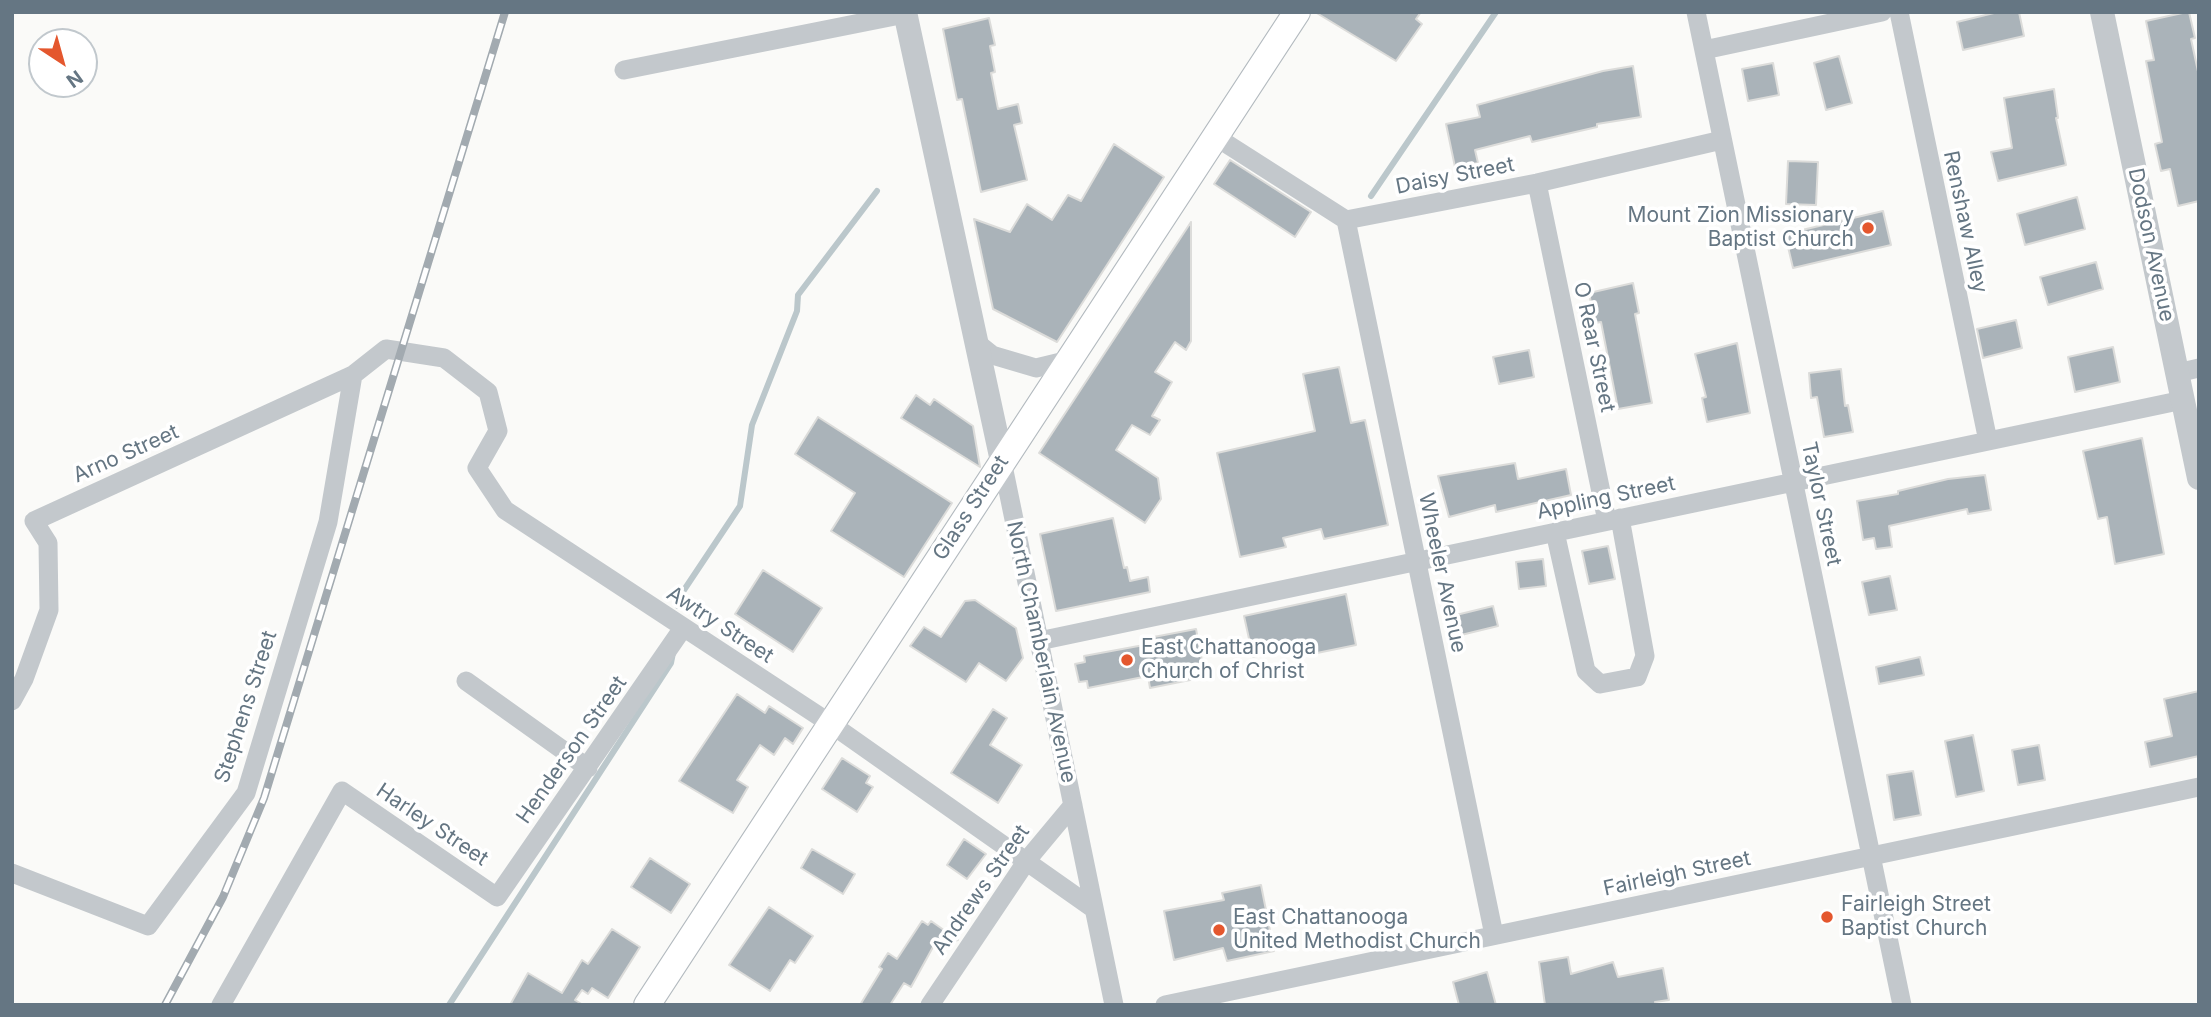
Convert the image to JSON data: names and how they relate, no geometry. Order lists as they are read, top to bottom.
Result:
{
  "streets": {
    "main road": ["Glass Street"],
    "street": [
      "Daisy Street",
      "Renshaw Alley",
      "Dodson Avenue",
      "O Rear Street",
      "Arno Street",
      "Appling Street",
      "Taylor Street",
      "Wheeler Avenue",
      "Awtry Street",
      "North Chamberlain Avenue",
      "Stephens Street",
      "Henderson Street",
      "Harley Street",
      "Fairleigh Street",
      "Andrews Street"
    ]
  },
  "crossings": [
    ["Daisy Street", "O Rear Street"],
    ["Daisy Street", "Taylor Street"],
    ["Daisy Street", "Wheeler Avenue"],
    ["Renshaw Alley", "Appling Street"],
    ["Dodson Avenue", "Appling Street"],
    ["O Rear Street", "Appling Street"],
    ["Arno Street", "Awtry Street"],
    ["Arno Street", "Stephens Street"],
    ["Appling Street", "Taylor Street"],
    ["Appling Street", "Wheeler Avenue"],
    ["Appling Street", "North Chamberlain Avenue"],
    ["Taylor Street", "Fairleigh Street"],
    ["Glass Street", "Awtry Street"],
    ["Glass Street", "North Chamberlain Avenue"],
    ["Wheeler Avenue", "Fairleigh Street"],
    ["Awtry Street", "North Chamberlain Avenue"],
    ["Awtry Street", "Henderson Street"],
    ["Awtry Street", "Andrews Street"],
    ["North Chamberlain Avenue", "Andrews Street"],
    ["Henderson Street", "Harley Street"]
  ],
  "places": [
    "Mount Zion Missionary Baptist Church",
    "East Chattanooga Church of Christ",
    "Fairleigh Street Baptist Church",
    "East Chattanooga United Methodist Church"
  ],
  "north": "bottom right"
}
